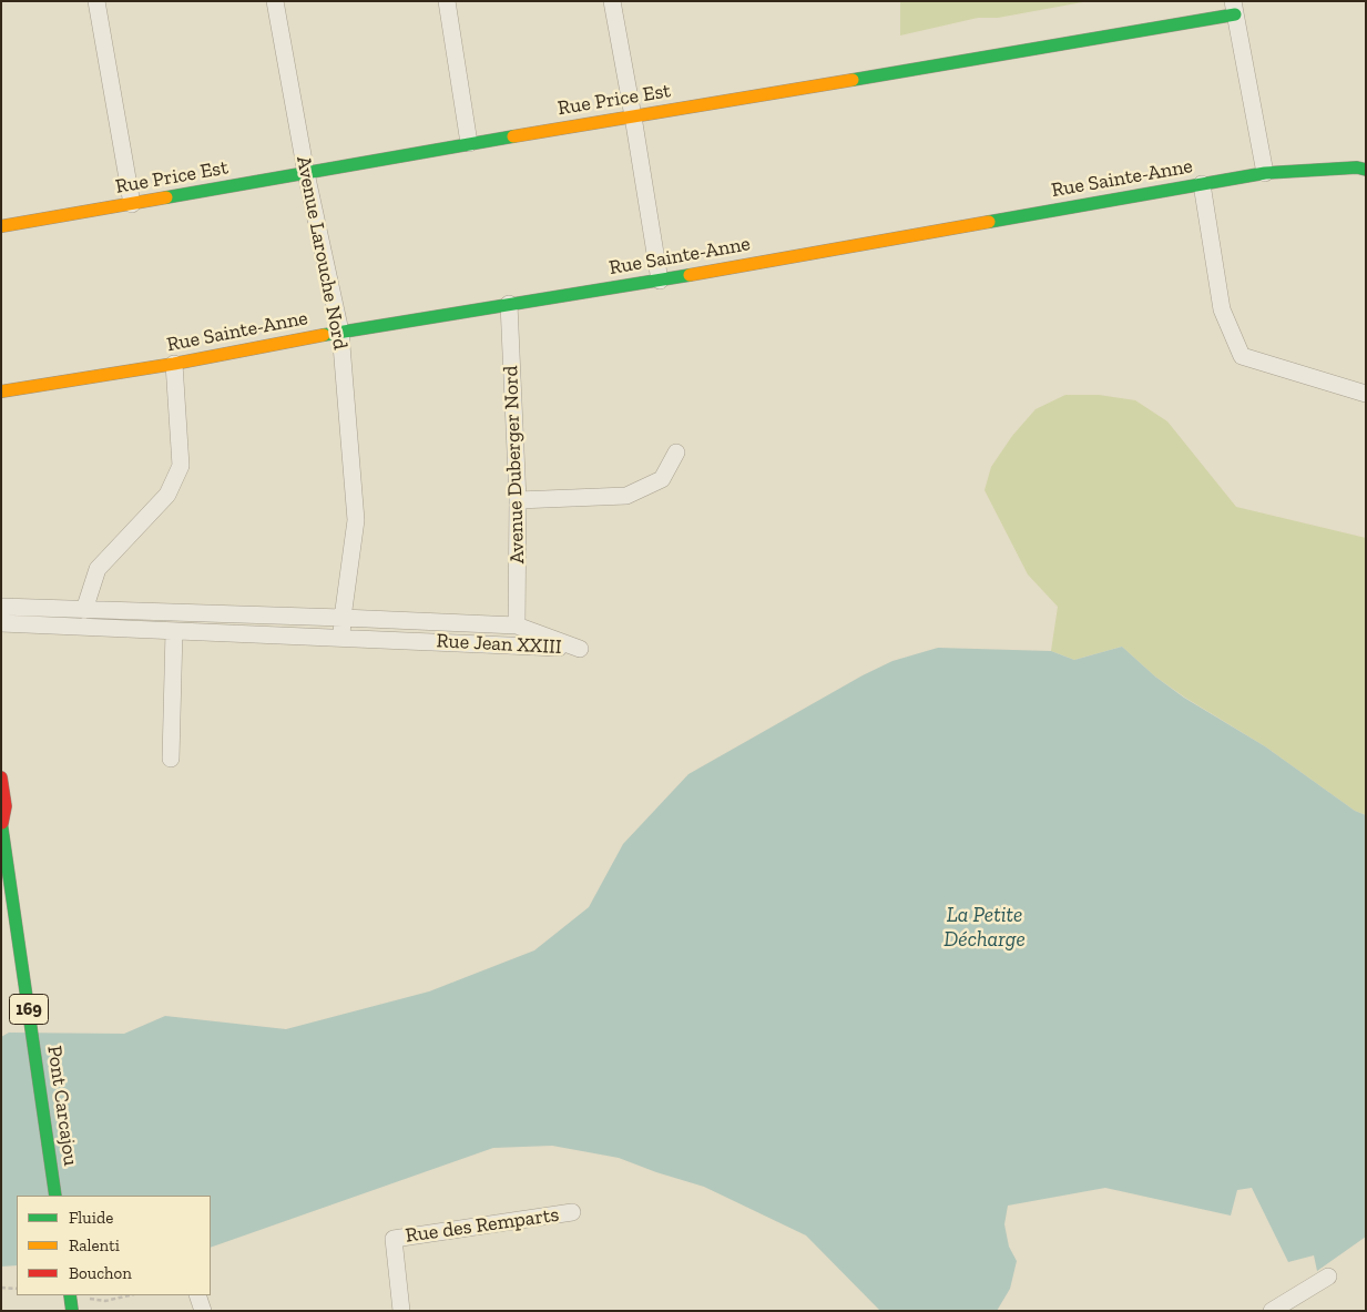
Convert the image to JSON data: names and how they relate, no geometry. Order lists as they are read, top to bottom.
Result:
{
  "streets": {
    "street": [
      "Rue Price Est",
      "Rue Sainte-Anne",
      "Avenue Larouche Nord",
      "Avenue Duberger Nord",
      "Rue Jean XXIII",
      "169",
      "Pont Carcajou",
      "Rue des Remparts"
    ]
  },
  "crossings": [
    ["Rue Price Est", "Avenue Larouche Nord"],
    ["Rue Sainte-Anne", "Avenue Larouche Nord"],
    ["Rue Sainte-Anne", "Avenue Duberger Nord"],
    ["Avenue Larouche Nord", "Rue Jean XXIII"],
    ["Avenue Duberger Nord", "Rue Jean XXIII"]
  ],
  "water": ["La Petite Décharge"],
  "legend": ["Fluide", "Ralenti", "Bouchon"]
}
